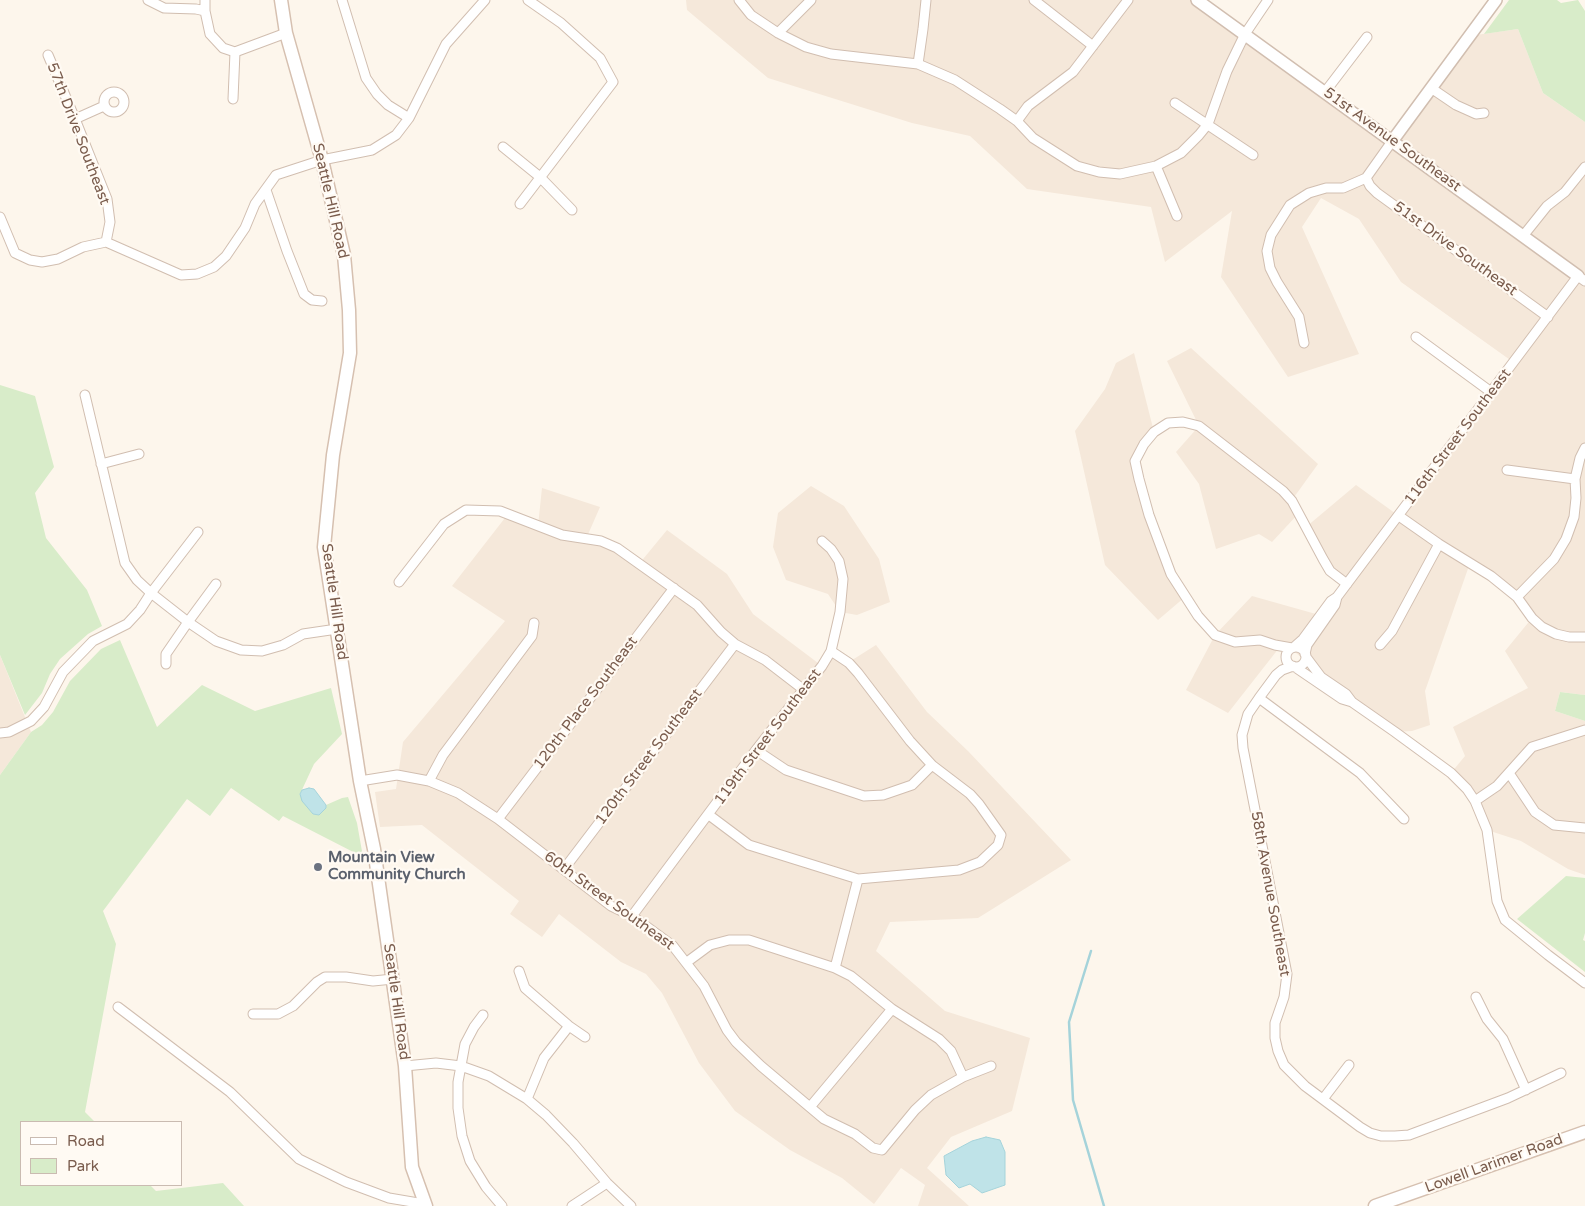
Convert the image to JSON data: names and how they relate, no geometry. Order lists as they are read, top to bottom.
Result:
{
  "streets": {
    "main road": ["Seattle Hill Road", "Lowell Larimer Road"],
    "street": [
      "57th Drive Southeast",
      "51st Avenue Southeast",
      "51st Drive Southeast",
      "116th Street Southeast",
      "120th Place Southeast",
      "119th Street Southeast",
      "120th Street Southeast",
      "58th Avenue Southeast",
      "60th Street Southeast"
    ]
  },
  "crossings": [
    ["51st Avenue Southeast", "116th Street Southeast"],
    ["Seattle Hill Road", "60th Street Southeast"],
    ["51st Drive Southeast", "116th Street Southeast"],
    ["116th Street Southeast", "58th Avenue Southeast"],
    ["120th Place Southeast", "60th Street Southeast"],
    ["119th Street Southeast", "60th Street Southeast"],
    ["120th Street Southeast", "60th Street Southeast"]
  ],
  "places": ["Mountain View Community Church"],
  "legend": ["Road", "Park"]
}
